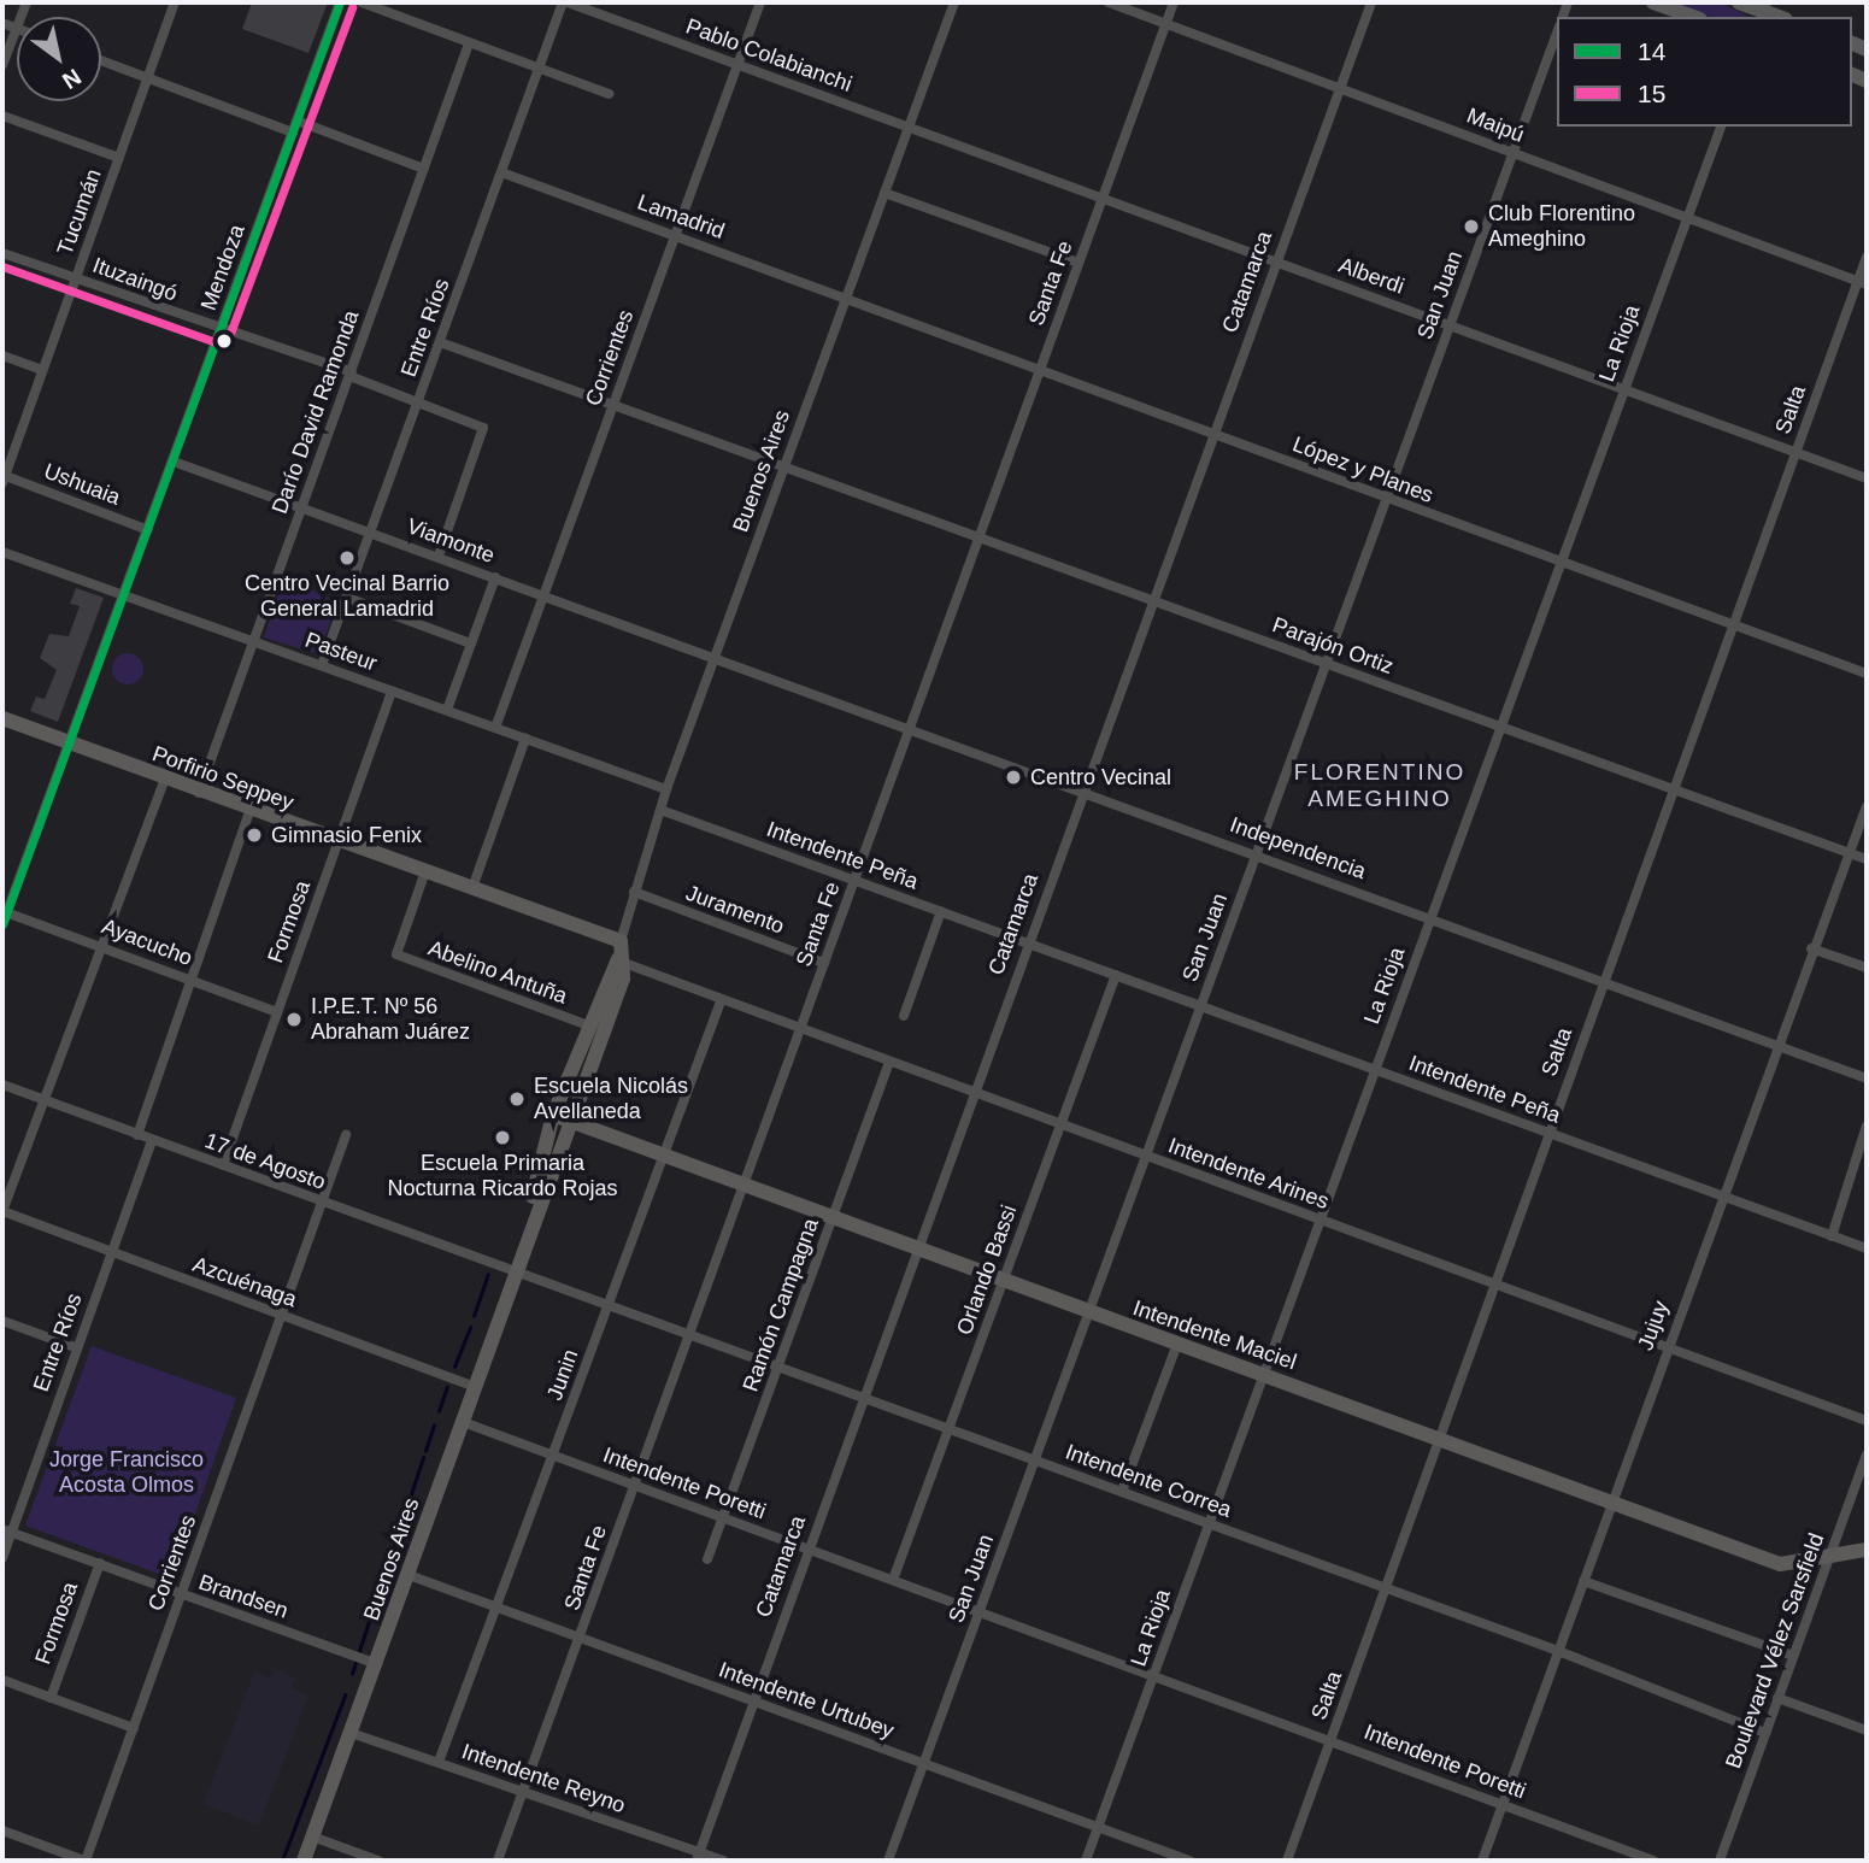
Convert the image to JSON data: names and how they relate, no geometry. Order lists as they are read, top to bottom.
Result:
{
  "streets": {
    "main road": ["Buenos Aires", "Porfirio Seppey", "Intendente Maciel"],
    "street": [
      "Pablo Colabianchi",
      "Maipú",
      "Tucumán",
      "Lamadrid",
      "Mendoza",
      "Alberdi",
      "Ituzaingó",
      "Catamarca",
      "Santa Fe",
      "San Juan",
      "Entre Ríos",
      "La Rioja",
      "Corrientes",
      "Salta",
      "Darío David Ramonda",
      "López y Planes",
      "Ushuaia",
      "Viamonte",
      "Parajón Ortiz",
      "Pasteur",
      "Independencia",
      "Intendente Peña",
      "Juramento",
      "Formosa",
      "Ayacucho",
      "Abelino Antuña",
      "17 de Agosto",
      "Intendente Arines",
      "Orlando Bassi",
      "Azcuénaga",
      "Ramón Campagna",
      "Jujuy",
      "Junin",
      "Intendente Correa",
      "Intendente Poretti",
      "Brandsen",
      "Boulevard Vélez Sarsfield",
      "Intendente Urtubey",
      "Intendente Reyno"
    ]
  },
  "crossings": [
    ["Pablo Colabianchi", "Alberdi"],
    ["Pablo Colabianchi", "Entre Ríos"],
    ["Pablo Colabianchi", "Corrientes"],
    ["Pablo Colabianchi", "Buenos Aires"],
    ["Maipú", "Catamarca"],
    ["Maipú", "Santa Fe"],
    ["Maipú", "San Juan"],
    ["Maipú", "La Rioja"],
    ["Maipú", "Salta"],
    ["Tucumán", "Ituzaingó"],
    ["Tucumán", "Ushuaia"],
    ["Lamadrid", "Entre Ríos"],
    ["Lamadrid", "Corrientes"],
    ["Lamadrid", "López y Planes"],
    ["Lamadrid", "Buenos Aires"],
    ["Mendoza", "Ituzaingó"],
    ["Mendoza", "Ushuaia"],
    ["Mendoza", "Viamonte"],
    ["Mendoza", "Pasteur"],
    ["Mendoza", "Porfirio Seppey"],
    ["Mendoza", "Ayacucho"],
    ["Alberdi", "Catamarca"],
    ["Alberdi", "Santa Fe"],
    ["Alberdi", "San Juan"],
    ["Alberdi", "La Rioja"],
    ["Alberdi", "Salta"],
    ["Alberdi", "Buenos Aires"],
    ["Ituzaingó", "Entre Ríos"],
    ["Ituzaingó", "Darío David Ramonda"],
    ["Ituzaingó", "Viamonte"],
    ["Catamarca", "López y Planes"],
    ["Catamarca", "Parajón Ortiz"],
    ["Catamarca", "Independencia"],
    ["Catamarca", "Intendente Peña"],
    ["Catamarca", "Intendente Arines"],
    ["Catamarca", "Intendente Maciel"],
    ["Catamarca", "Intendente Correa"],
    ["Catamarca", "Intendente Poretti"],
    ["Catamarca", "Intendente Urtubey"],
    ["Catamarca", "Intendente Reyno"],
    ["Santa Fe", "López y Planes"],
    ["Santa Fe", "Parajón Ortiz"],
    ["Santa Fe", "Independencia"],
    ["Santa Fe", "Intendente Peña"],
    ["Santa Fe", "Juramento"],
    ["Santa Fe", "Intendente Arines"],
    ["Santa Fe", "Intendente Maciel"],
    ["Santa Fe", "Intendente Correa"],
    ["Santa Fe", "Intendente Poretti"],
    ["Santa Fe", "Intendente Urtubey"],
    ["Santa Fe", "Intendente Reyno"],
    ["San Juan", "López y Planes"],
    ["San Juan", "Parajón Ortiz"],
    ["San Juan", "Independencia"],
    ["San Juan", "Intendente Peña"],
    ["San Juan", "Intendente Arines"],
    ["San Juan", "Intendente Maciel"],
    ["San Juan", "Intendente Correa"],
    ["San Juan", "Intendente Poretti"],
    ["San Juan", "Intendente Urtubey"],
    ["Entre Ríos", "Viamonte"],
    ["Entre Ríos", "Pasteur"],
    ["Entre Ríos", "17 de Agosto"],
    ["Entre Ríos", "Azcuénaga"],
    ["Entre Ríos", "Brandsen"],
    ["La Rioja", "López y Planes"],
    ["La Rioja", "Parajón Ortiz"],
    ["La Rioja", "Independencia"],
    ["La Rioja", "Intendente Peña"],
    ["La Rioja", "Intendente Arines"],
    ["La Rioja", "Intendente Maciel"],
    ["La Rioja", "Intendente Correa"],
    ["La Rioja", "Intendente Poretti"],
    ["La Rioja", "Intendente Urtubey"],
    ["Corrientes", "Viamonte"],
    ["Corrientes", "Pasteur"],
    ["Corrientes", "17 de Agosto"],
    ["Corrientes", "Azcuénaga"],
    ["Corrientes", "Brandsen"],
    ["Salta", "López y Planes"],
    ["Salta", "Parajón Ortiz"],
    ["Salta", "Independencia"],
    ["Salta", "Intendente Peña"],
    ["Salta", "Intendente Arines"],
    ["Salta", "Intendente Maciel"],
    ["Salta", "Intendente Correa"],
    ["Salta", "Intendente Poretti"],
    ["Darío David Ramonda", "Viamonte"],
    ["Darío David Ramonda", "Pasteur"],
    ["Darío David Ramonda", "Porfirio Seppey"],
    ["López y Planes", "Buenos Aires"],
    ["Buenos Aires", "Viamonte"],
    ["Buenos Aires", "Parajón Ortiz"],
    ["Buenos Aires", "Pasteur"],
    ["Buenos Aires", "Porfirio Seppey"],
    ["Buenos Aires", "Independencia"],
    ["Buenos Aires", "Intendente Peña"],
    ["Buenos Aires", "Juramento"],
    ["Buenos Aires", "Abelino Antuña"],
    ["Buenos Aires", "17 de Agosto"],
    ["Buenos Aires", "Intendente Arines"],
    ["Buenos Aires", "Azcuénaga"],
    ["Buenos Aires", "Intendente Maciel"],
    ["Buenos Aires", "Intendente Correa"],
    ["Buenos Aires", "Intendente Poretti"],
    ["Buenos Aires", "Brandsen"],
    ["Buenos Aires", "Intendente Urtubey"],
    ["Buenos Aires", "Intendente Reyno"],
    ["Viamonte", "Independencia"],
    ["Parajón Ortiz", "Jujuy"],
    ["Pasteur", "Formosa"],
    ["Porfirio Seppey", "Formosa"],
    ["Porfirio Seppey", "Abelino Antuña"],
    ["Independencia", "Jujuy"],
    ["Intendente Peña", "Orlando Bassi"],
    ["Intendente Peña", "Jujuy"],
    ["Formosa", "Ayacucho"],
    ["Formosa", "17 de Agosto"],
    ["Formosa", "Brandsen"],
    ["17 de Agosto", "Intendente Correa"],
    ["Intendente Arines", "Orlando Bassi"],
    ["Intendente Arines", "Ramón Campagna"],
    ["Intendente Arines", "Jujuy"],
    ["Intendente Arines", "Junin"],
    ["Orlando Bassi", "Intendente Maciel"],
    ["Orlando Bassi", "Intendente Correa"],
    ["Orlando Bassi", "Intendente Poretti"],
    ["Ramón Campagna", "Intendente Maciel"],
    ["Ramón Campagna", "Intendente Correa"],
    ["Ramón Campagna", "Intendente Poretti"],
    ["Jujuy", "Intendente Maciel"],
    ["Jujuy", "Intendente Correa"],
    ["Jujuy", "Intendente Poretti"],
    ["Intendente Maciel", "Junin"],
    ["Intendente Maciel", "Boulevard Vélez Sarsfield"],
    ["Junin", "Intendente Correa"],
    ["Junin", "Intendente Poretti"],
    ["Junin", "Intendente Urtubey"],
    ["Junin", "Intendente Reyno"],
    ["Intendente Correa", "Boulevard Vélez Sarsfield"]
  ],
  "districts": ["FLORENTINO AMEGHINO"],
  "parks": ["Jorge Francisco Acosta Olmos"],
  "places": [
    "Club Florentino Ameghino",
    "Centro Vecinal Barrio General Lamadrid",
    "Centro Vecinal",
    "Gimnasio Fenix",
    "I.P.E.T. Nº 56 Abraham Juárez",
    "Escuela Nicolás Avellaneda",
    "Escuela Primaria Nocturna Ricardo Rojas"
  ],
  "lines": ["transit line 14", "transit line 15"],
  "legend": ["14", "15"],
  "north": "bottom right"
}
